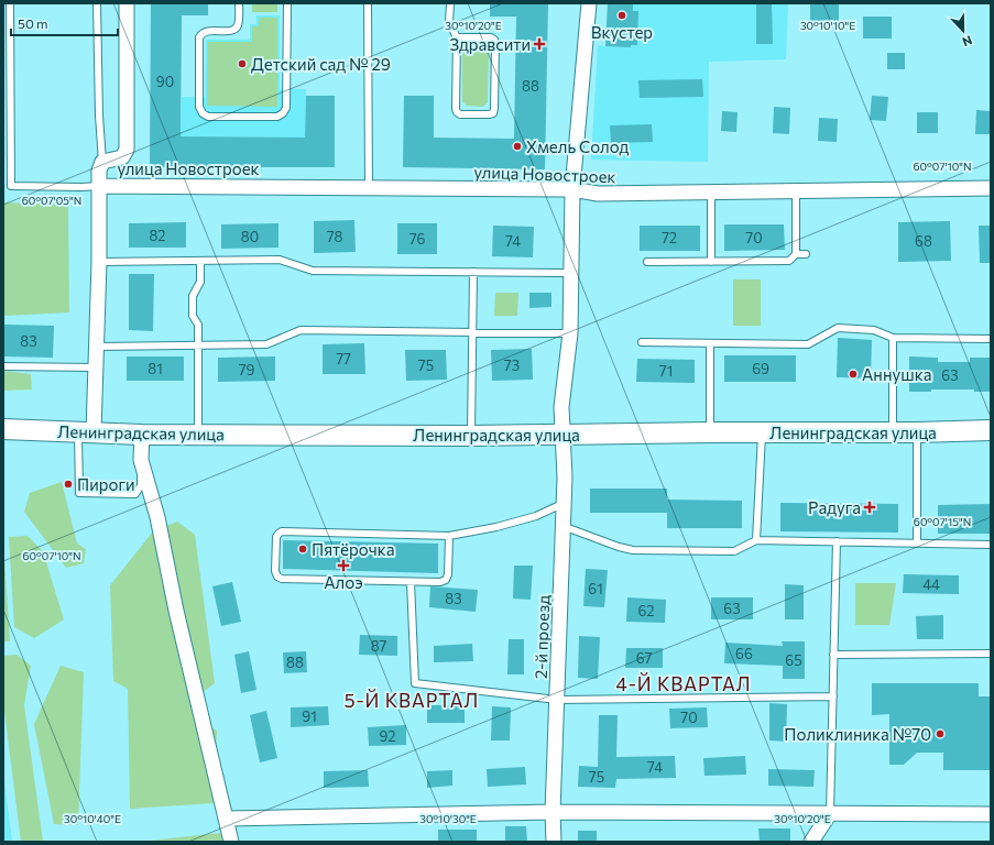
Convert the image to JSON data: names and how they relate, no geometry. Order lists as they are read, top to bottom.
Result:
{
  "streets": {
    "main road": ["Ленинградская улица"],
    "street": ["улица Новостроек", "2-й проезд"]
  },
  "crossings": [
    ["улица Новостроек", "2-й проезд"],
    ["Ленинградская улица", "2-й проезд"]
  ],
  "districts": ["4-Й КВАРТАЛ", "5-Й КВАРТАЛ"],
  "places": {
    "other": [
      "Вкустер",
      "Детский сад № 29",
      "Хмель Солод",
      "Аннушка",
      "Пироги",
      "Пятёрочка",
      "Поликлиника №70"
    ],
    "health": ["Здравсити", "Радуга", "Алоэ"]
  },
  "house_numbers": [
    "90",
    "88",
    "82",
    "80",
    "78",
    "72",
    "70",
    "76",
    "74",
    "68",
    "83",
    "77",
    "75",
    "73",
    "81",
    "69",
    "79",
    "71",
    "63",
    "44",
    "61",
    "83",
    "63",
    "62",
    "87",
    "66",
    "67",
    "65",
    "88",
    "91",
    "70",
    "92",
    "74",
    "75"
  ],
  "scale_bar": "50 m",
  "north": "bottom",
  "coordinates": [
    "30°10'20\"E",
    "30°10'10\"E",
    "60°07'10\"N",
    "60°07'05\"N",
    "60°07'15\"N",
    "30°10'40\"E",
    "30°10'30\"E"
  ]
}
